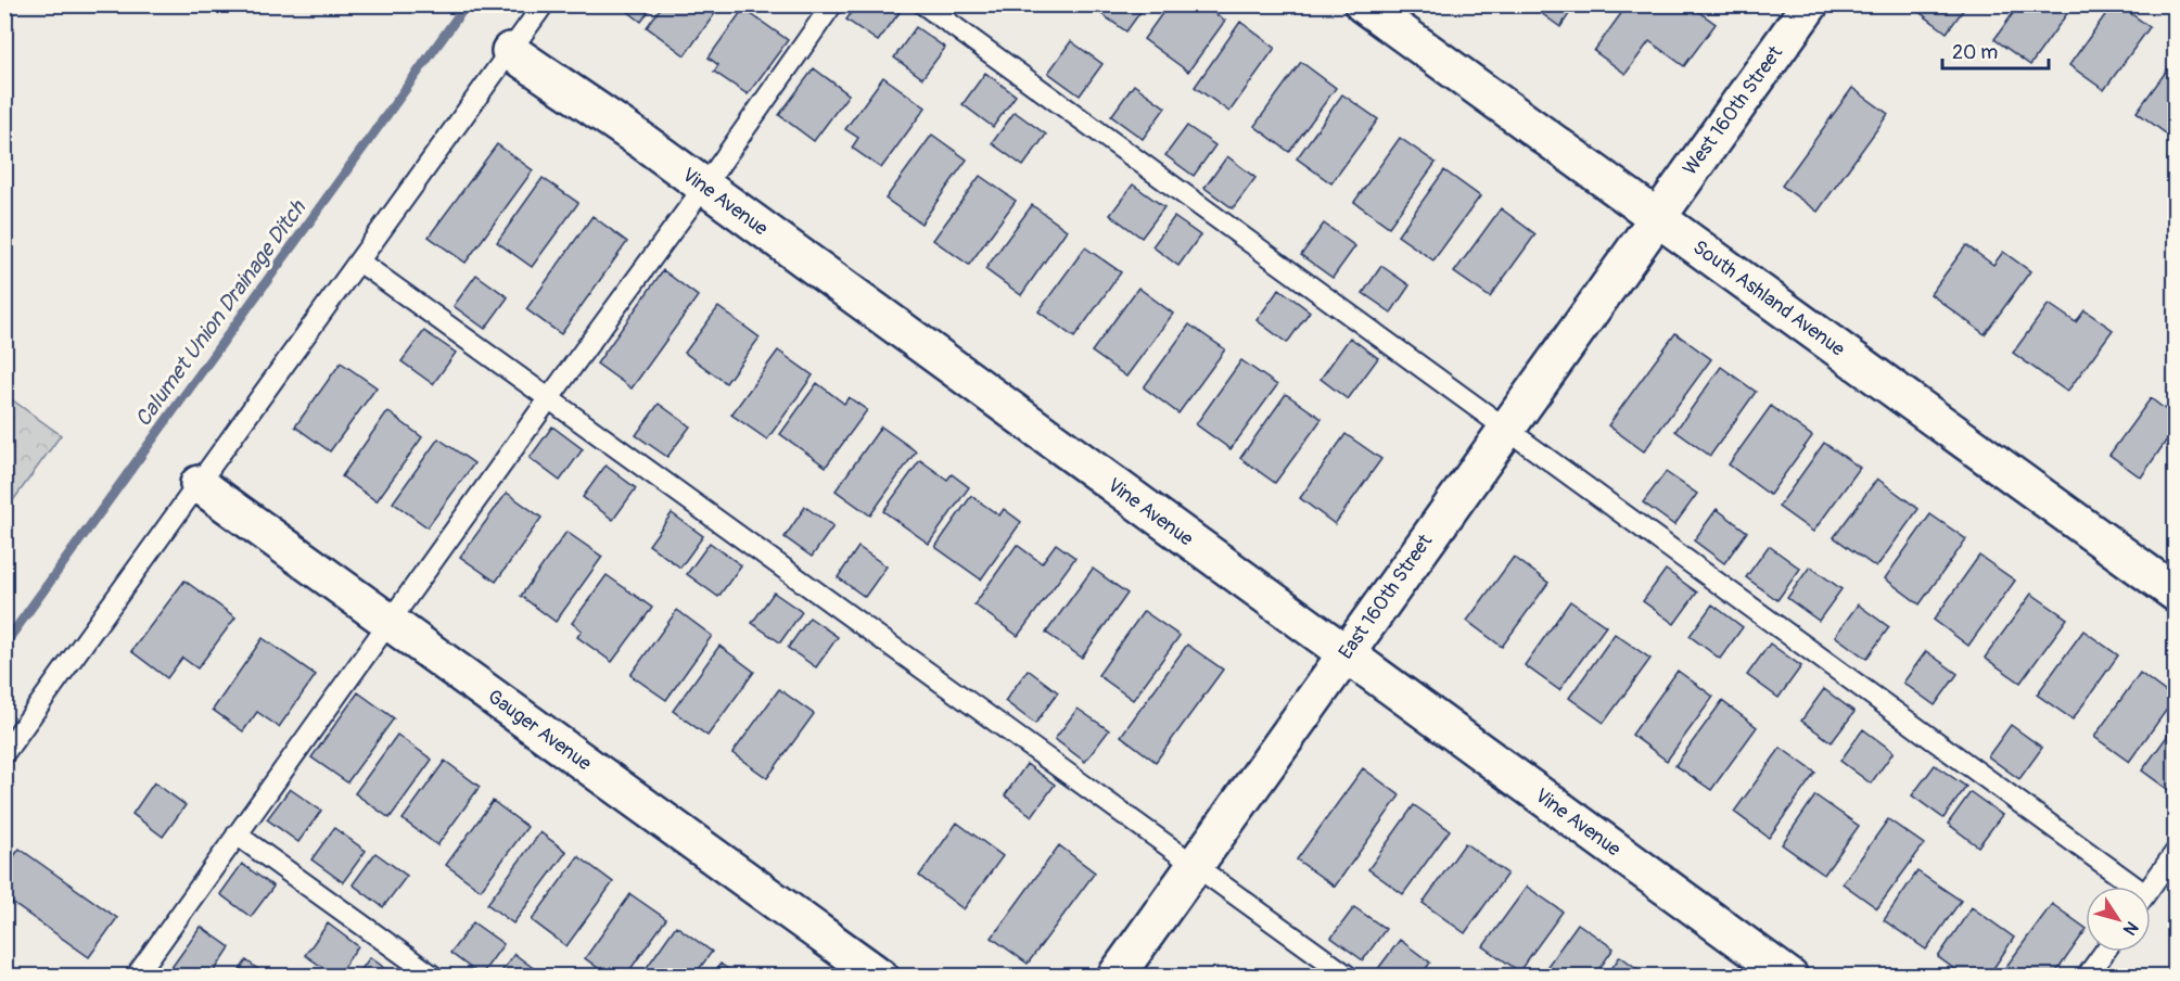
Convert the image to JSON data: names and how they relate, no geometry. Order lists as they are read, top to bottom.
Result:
{
  "streets": {
    "street": [
      "West 160th Street",
      "Vine Avenue",
      "South Ashland Avenue",
      "East 160th Street",
      "Gauger Avenue"
    ]
  },
  "crossings": [
    ["West 160th Street", "South Ashland Avenue"],
    ["West 160th Street", "East 160th Street"],
    ["Vine Avenue", "East 160th Street"],
    ["South Ashland Avenue", "East 160th Street"]
  ],
  "water": ["Calumet Union Drainage Ditch"],
  "scale_bar": "20 m",
  "north": "bottom right"
}
